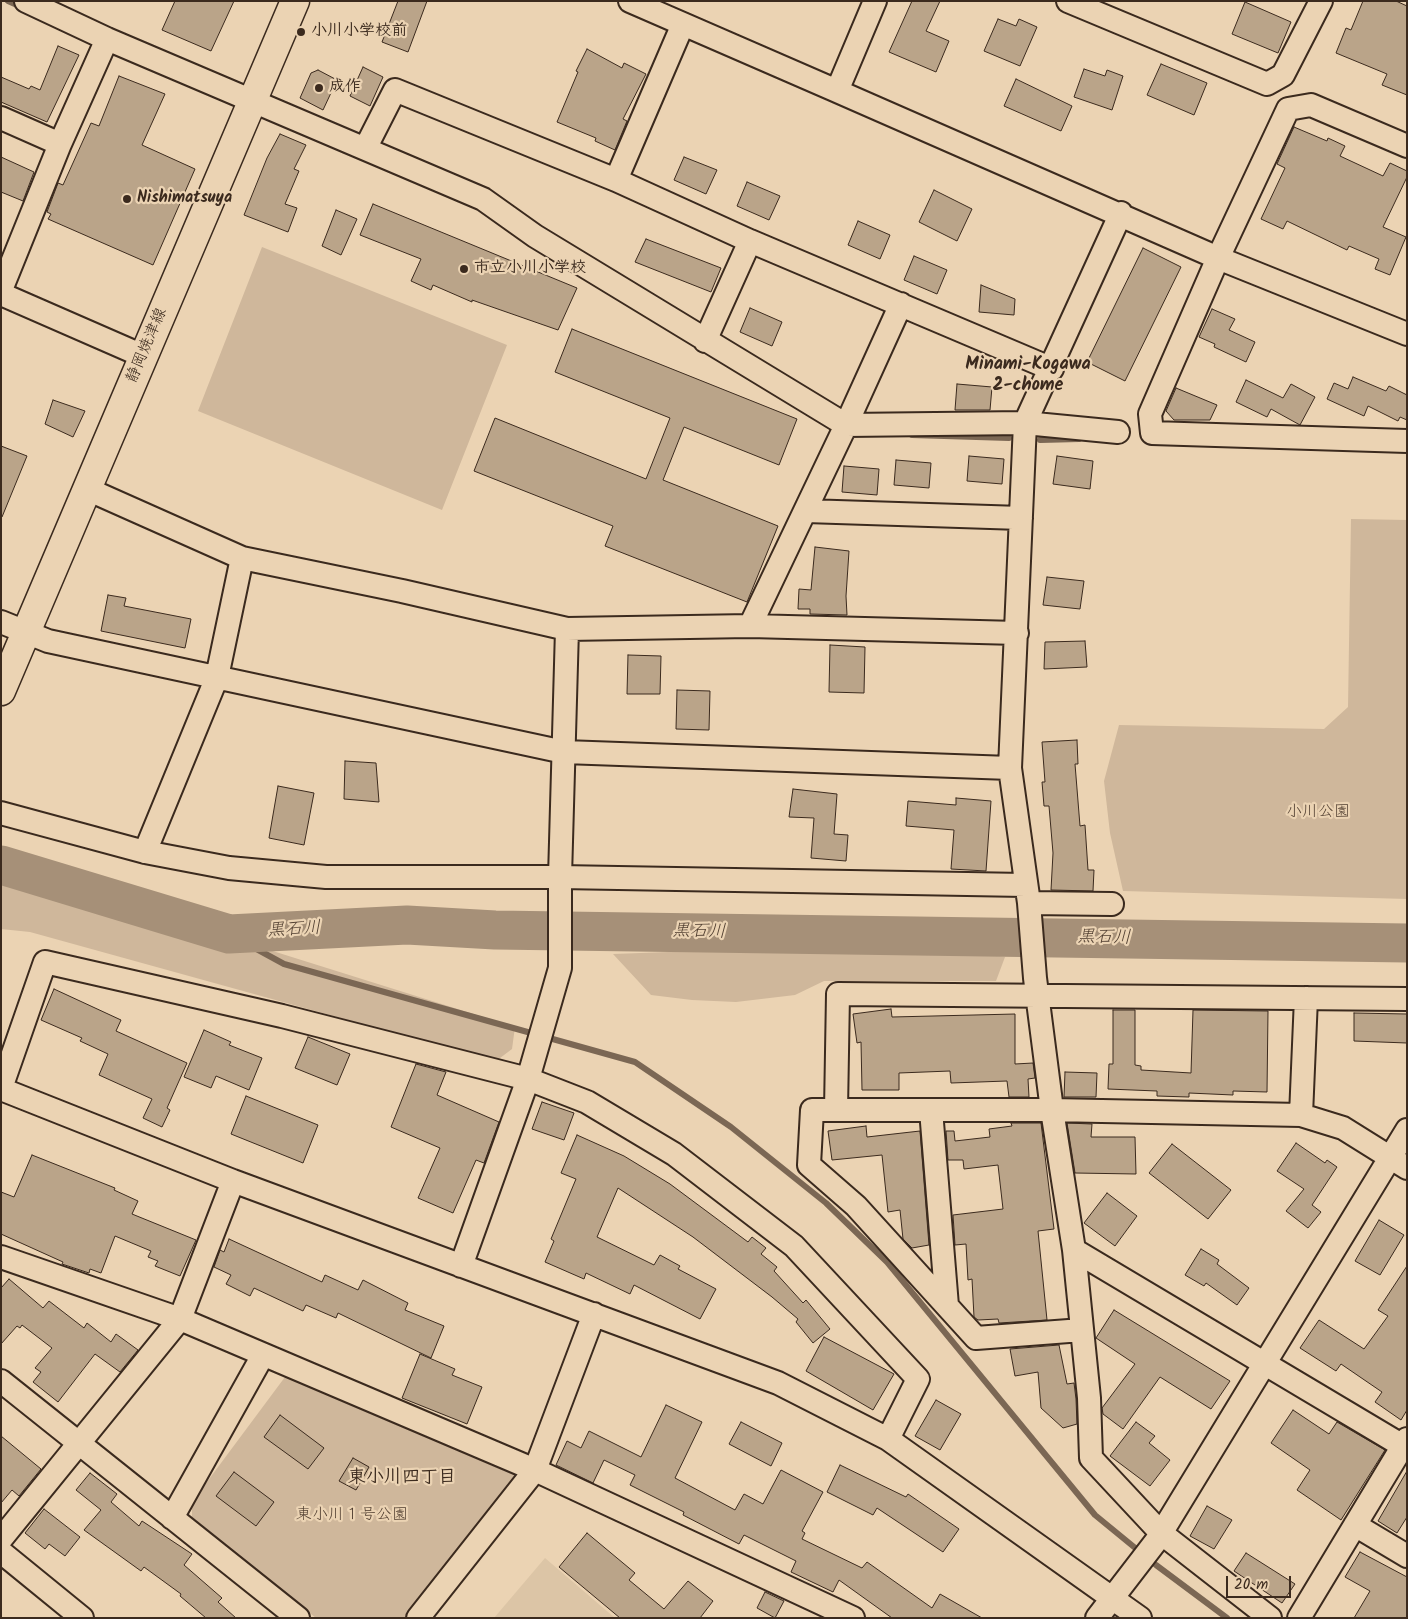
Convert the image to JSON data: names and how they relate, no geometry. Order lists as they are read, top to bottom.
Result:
{
  "streets": {
    "main road": ["静岡焼津線"]
  },
  "districts": ["Minami-Kogawa 2-chome", "東小川四丁目"],
  "water": ["黒石川"],
  "parks": ["小川公園", "東小川１号公園"],
  "places": [
    "小川小学校前",
    "成作",
    "Nishimatsuya",
    "市立小川小学校"
  ],
  "scale_bar": "20 m"
}
